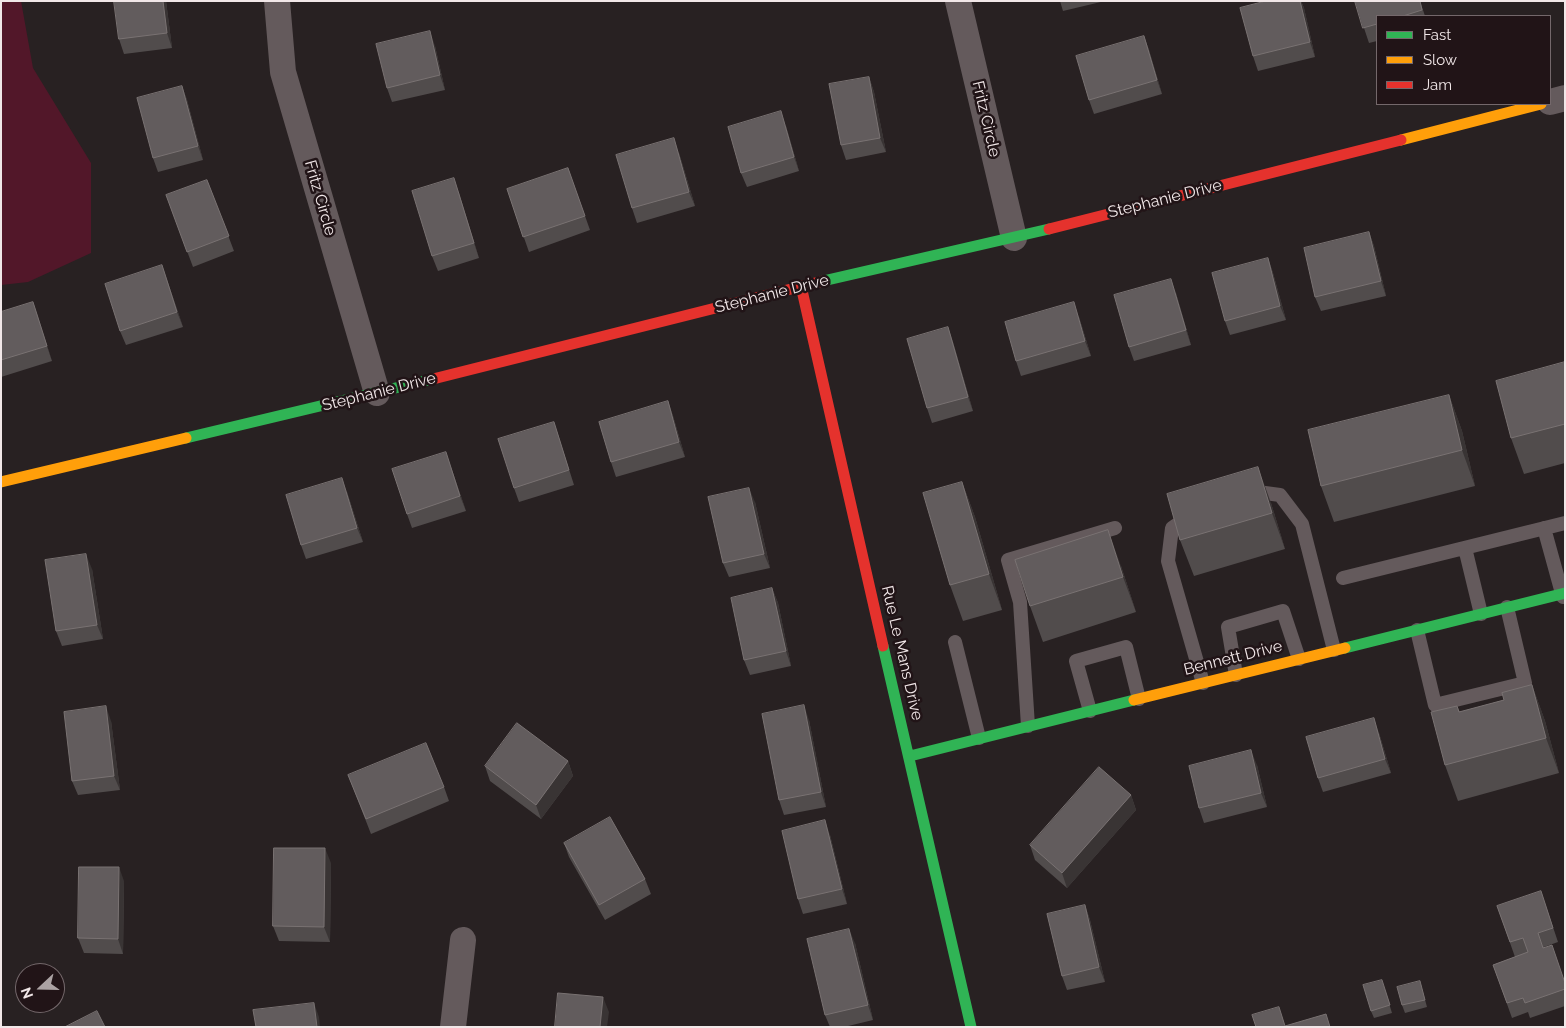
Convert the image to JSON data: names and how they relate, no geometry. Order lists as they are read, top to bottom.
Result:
{
  "streets": {
    "street": [
      "Fritz Circle",
      "Stephanie Drive",
      "Rue Le Mans Drive",
      "Bennett Drive"
    ]
  },
  "crossings": [
    ["Fritz Circle", "Stephanie Drive"],
    ["Stephanie Drive", "Rue Le Mans Drive"],
    ["Rue Le Mans Drive", "Bennett Drive"]
  ],
  "legend": ["Fast", "Slow", "Jam"],
  "north": "left"
}
